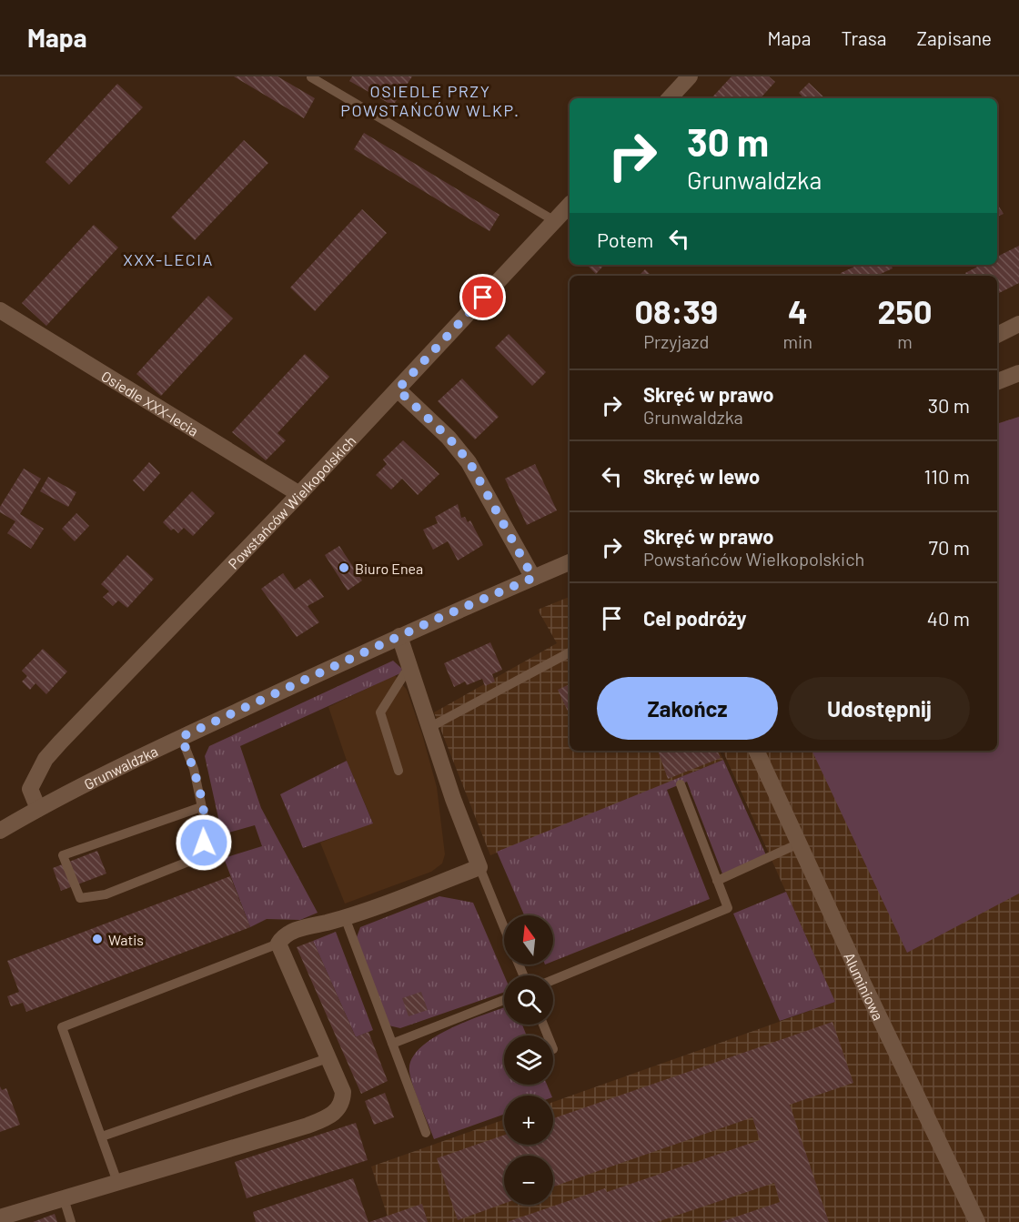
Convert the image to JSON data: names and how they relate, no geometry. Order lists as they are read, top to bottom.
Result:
{
  "streets": {
    "street": [
      "Osiedle XXX-lecia",
      "Powstańców Wielkopolskich",
      "Grunwaldzka",
      "Aluminiowa"
    ]
  },
  "crossings": [
    ["Osiedle XXX-lecia", "Powstańców Wielkopolskich"],
    ["Powstańców Wielkopolskich", "Grunwaldzka"]
  ],
  "districts": ["OSIEDLE PRZY POWSTAŃCÓW WLKP.", "XXX-LECIA"],
  "places": ["Biuro Enea", "Watis"],
  "north": "top",
  "page": {
    "header": "Mapa",
    "nav": ["Mapa", "Trasa", "Zapisane"],
    "turn": ["30 m", "Grunwaldzka"],
    "then": "Potem",
    "eta": [
      "08:39",
      "Przyjazd",
      "4",
      "min",
      "250",
      "m"
    ],
    "list": [
      {
        "name": "Skręć w prawo",
        "note": "Grunwaldzka",
        "value": "30 m"
      },
      {
        "name": "Skręć w lewo",
        "value": "110 m"
      },
      {
        "name": "Skręć w prawo",
        "note": "Powstańców Wielkopolskich",
        "value": "70 m"
      },
      {
        "name": "Cel podróży",
        "value": "40 m"
      }
    ],
    "buttons": ["Zakończ", "Udostępnij"],
    "map_buttons": ["+", "−"]
  }
}
